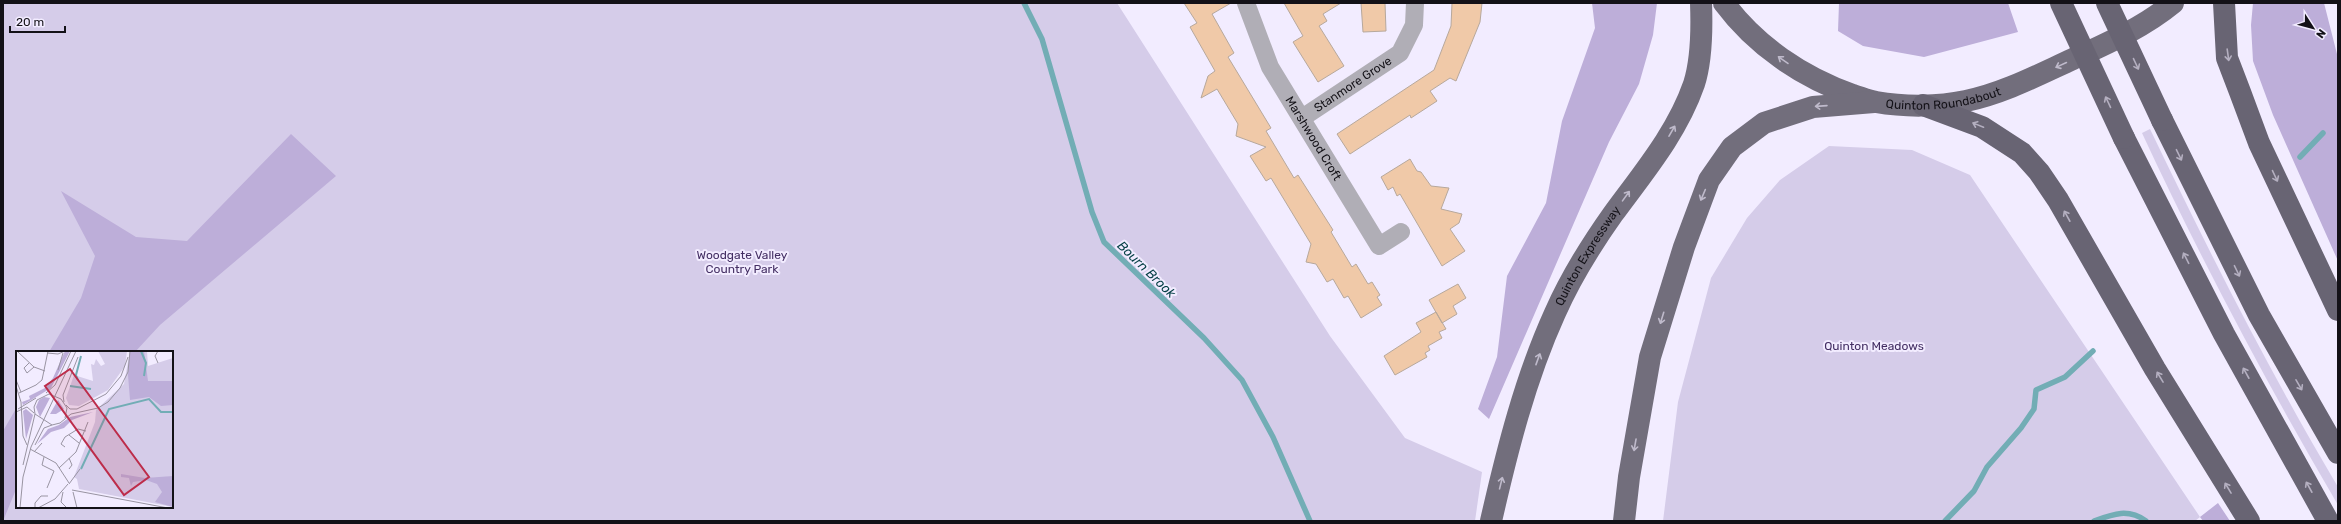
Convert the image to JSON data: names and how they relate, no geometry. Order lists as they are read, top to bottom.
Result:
{
  "streets": {
    "highway": ["Quinton Roundabout", "Quinton Expressway"],
    "street": ["Stanmore Grove", "Marshwood Croft"]
  },
  "crossings": [
    ["Stanmore Grove", "Marshwood Croft"]
  ],
  "one_way": ["Quinton Roundabout", "Quinton Expressway"],
  "water": ["Bourn Brook"],
  "parks": ["Woodgate Valley Country Park", "Quinton Meadows"],
  "scale_bar": "20 m",
  "north": "bottom right"
}
